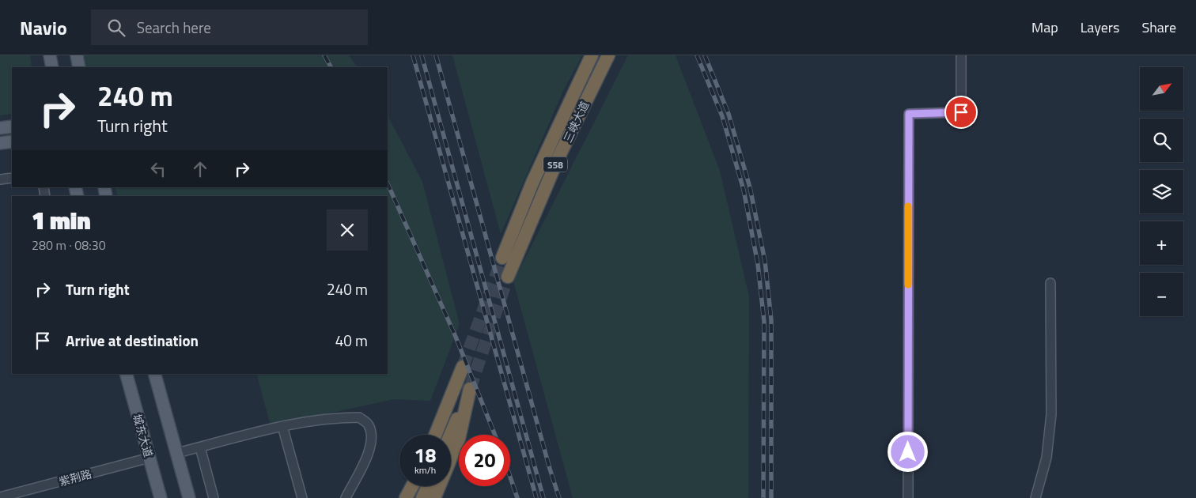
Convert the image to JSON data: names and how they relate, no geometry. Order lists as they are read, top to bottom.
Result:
{
  "streets": {
    "highway": ["三峡大道", "S58"],
    "main road": ["城东大道"],
    "street": ["紫荆路"]
  },
  "crossings": [
    ["城东大道", "紫荆路"]
  ],
  "north": "top right",
  "page": {
    "header": "Navio",
    "search": "Search here",
    "nav": ["Map", "Layers", "Share"],
    "map_buttons": ["+", "−"],
    "turn": ["240 m", "Turn right"],
    "heading": ["1 min", "280 m · 08:30"],
    "list": [
      {
        "name": "Turn right",
        "value": "240 m"
      },
      {
        "name": "Arrive at destination",
        "value": "40 m"
      }
    ],
    "speed": "18 km/h",
    "limit": "20"
  }
}
